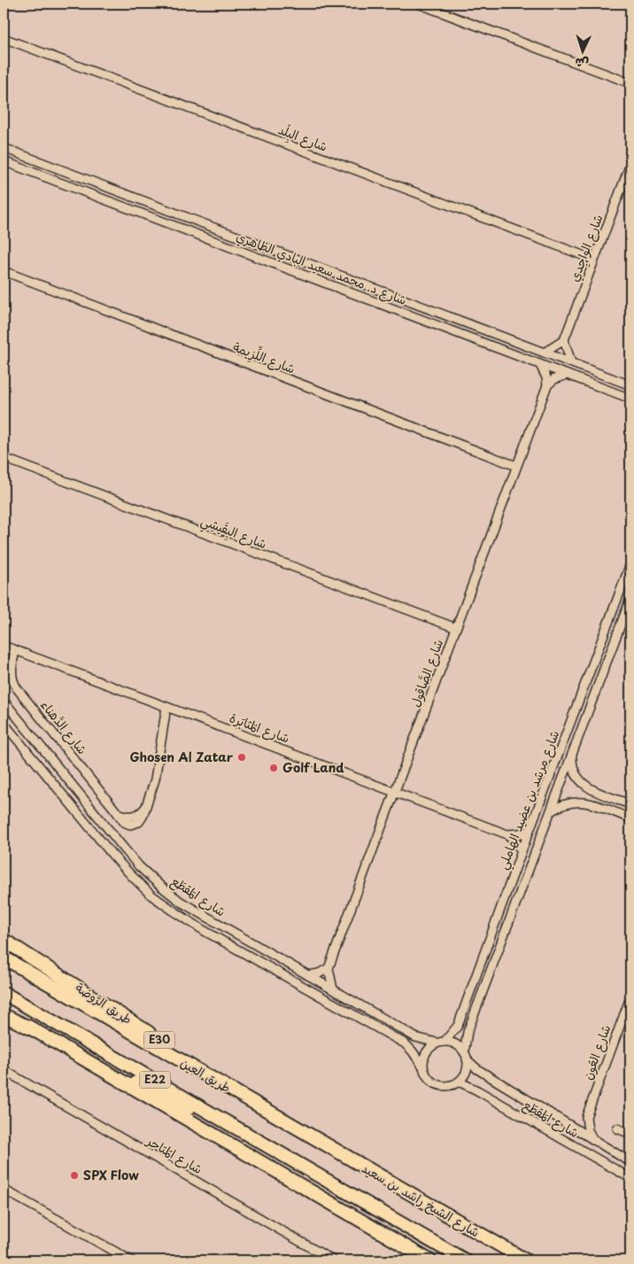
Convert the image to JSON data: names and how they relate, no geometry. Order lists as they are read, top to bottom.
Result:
{
  "streets": {
    "highway": [
      "طريق الرَّوضة",
      "E30",
      "طريق العين",
      "E22",
      "شارع الشيخ راشد بن سعيد"
    ],
    "street": [
      "شارع البِلْد",
      "شارع الواجِدي",
      "شارع د. محمد سعيد البادي الظاهري",
      "شارع اللِّزِيمة",
      "شارع البِقَيشِي",
      "شارع الصَّاقول",
      "شارع الدَّهناء",
      "شارع المُثابَرة",
      "شارع مرشد بن عضيد الهاملي",
      "شارع المَقطَع",
      "شارع العُون",
      "شارع المُتاجر"
    ]
  },
  "crossings": [
    ["شارع البِلْد", "شارع الواجِدي"],
    ["شارع اللِّزِيمة", "شارع الصَّاقول"],
    ["شارع البِقَيشِي", "شارع الصَّاقول"],
    ["شارع الصَّاقول", "شارع المُثابَرة"],
    ["شارع الدَّهناء", "شارع المُثابَرة"],
    ["شارع المُثابَرة", "شارع مرشد بن عضيد الهاملي"],
    ["شارع مرشد بن عضيد الهاملي", "شارع المَقطَع"],
    ["طريق الرَّوضة", "طريق العين"],
    ["طريق الرَّوضة", "شارع الشيخ راشد بن سعيد"],
    ["طريق العين", "شارع الشيخ راشد بن سعيد"]
  ],
  "places": ["Ghosen Al Zatar", "Golf Land", "SPX Flow"],
  "north": "bottom"
}
